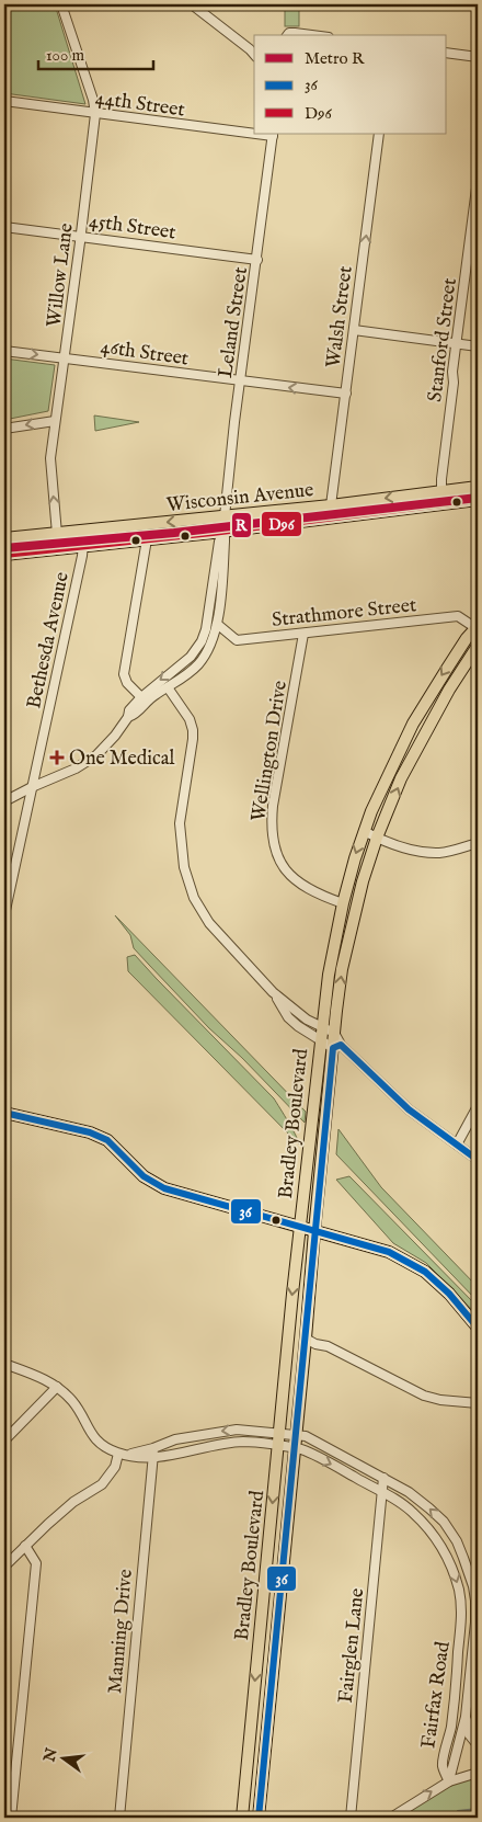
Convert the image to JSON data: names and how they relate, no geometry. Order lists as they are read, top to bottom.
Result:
{
  "streets": {
    "main road": ["Wisconsin Avenue", "Bradley Boulevard"],
    "street": [
      "44th Street",
      "45th Street",
      "Willow Lane",
      "Walsh Street",
      "Leland Street",
      "Stanford Street",
      "46th Street",
      "Strathmore Street",
      "Bethesda Avenue",
      "Wellington Drive",
      "Manning Drive",
      "Fairglen Lane",
      "Fairfax Road"
    ]
  },
  "crossings": [
    ["44th Street", "Willow Lane"],
    ["45th Street", "Willow Lane"],
    ["45th Street", "Leland Street"],
    ["Willow Lane", "46th Street"],
    ["Willow Lane", "Wisconsin Avenue"],
    ["Walsh Street", "46th Street"],
    ["Walsh Street", "Wisconsin Avenue"],
    ["Leland Street", "46th Street"],
    ["Leland Street", "Wisconsin Avenue"],
    ["Stanford Street", "Wisconsin Avenue"],
    ["Wisconsin Avenue", "Bethesda Avenue"],
    ["Strathmore Street", "Wellington Drive"],
    ["Strathmore Street", "Bradley Boulevard"],
    ["Wellington Drive", "Bradley Boulevard"],
    ["Bradley Boulevard", "Fairfax Road"],
    ["Manning Drive", "Fairfax Road"],
    ["Fairglen Lane", "Fairfax Road"]
  ],
  "one_way": ["Walsh Street"],
  "places": {
    "health": ["One Medical"]
  },
  "lines": ["metro line R", "transit line D96", "transit line 36"],
  "legend": ["Metro R", "36", "D96"],
  "scale_bar": "100 m",
  "north": "left"
}
